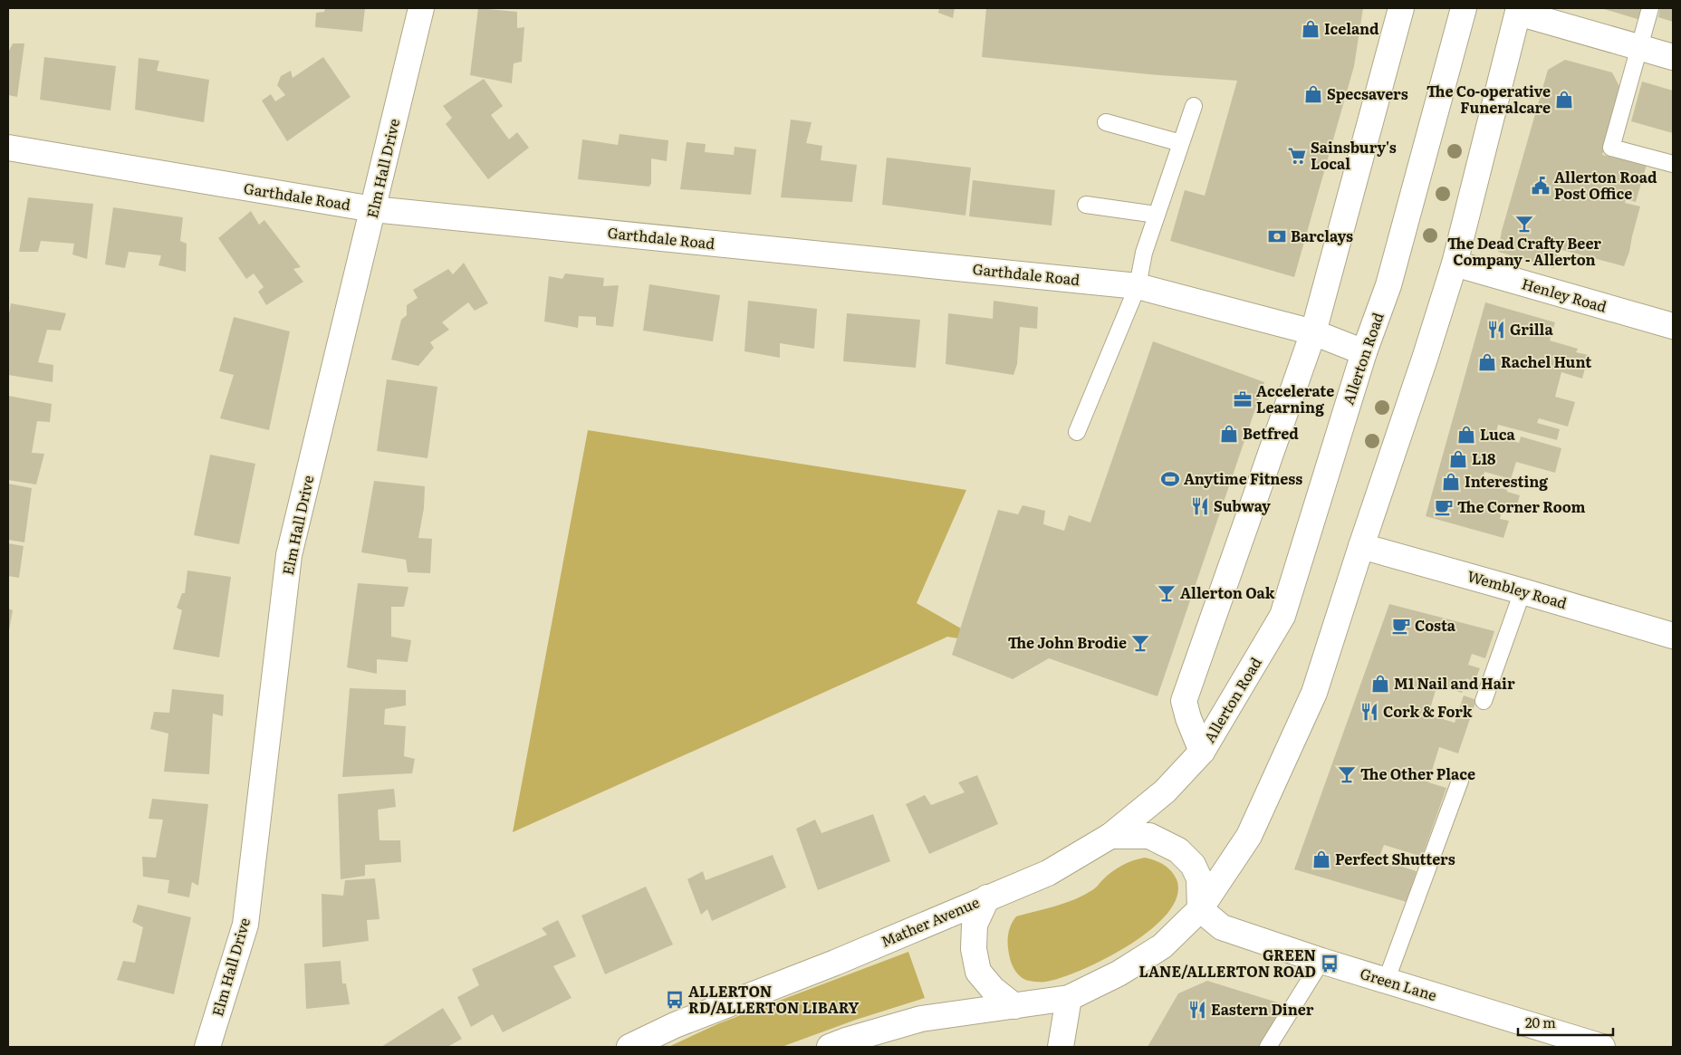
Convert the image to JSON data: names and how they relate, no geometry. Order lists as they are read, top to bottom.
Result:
{
  "streets": {
    "street": [
      "Elm Hall Drive",
      "Garthdale Road",
      "Henley Road",
      "Allerton Road",
      "Wembley Road",
      "Mather Avenue",
      "Green Lane"
    ]
  },
  "crossings": [
    ["Elm Hall Drive", "Garthdale Road"],
    ["Garthdale Road", "Allerton Road"],
    ["Allerton Road", "Mather Avenue"]
  ],
  "places": {
    "shop": [
      "Iceland",
      "Specsavers",
      "The Co-operative Funeralcare",
      "Rachel Hunt",
      "Betfred",
      "Luca",
      "L18",
      "Interesting",
      "M1 Nail and Hair",
      "Perfect Shutters"
    ],
    "supermarket": ["Sainsbury's Local"],
    "public building": ["Allerton Road Post Office"],
    "bar": [
      "The Dead Crafty Beer Company - Allerton",
      "Allerton Oak",
      "The John Brodie",
      "The Other Place"
    ],
    "bank": ["Barclays"],
    "restaurant": [
      "Grilla",
      "Subway",
      "Cork & Fork",
      "Eastern Diner"
    ],
    "office": ["Accelerate Learning"],
    "sports": ["Anytime Fitness"],
    "cafe": ["The Corner Room", "Costa"],
    "bus stop": ["GREEN LANE/ALLERTON ROAD", "ALLERTON RD/ALLERTON LIBARY"]
  },
  "scale_bar": "20 m"
}
